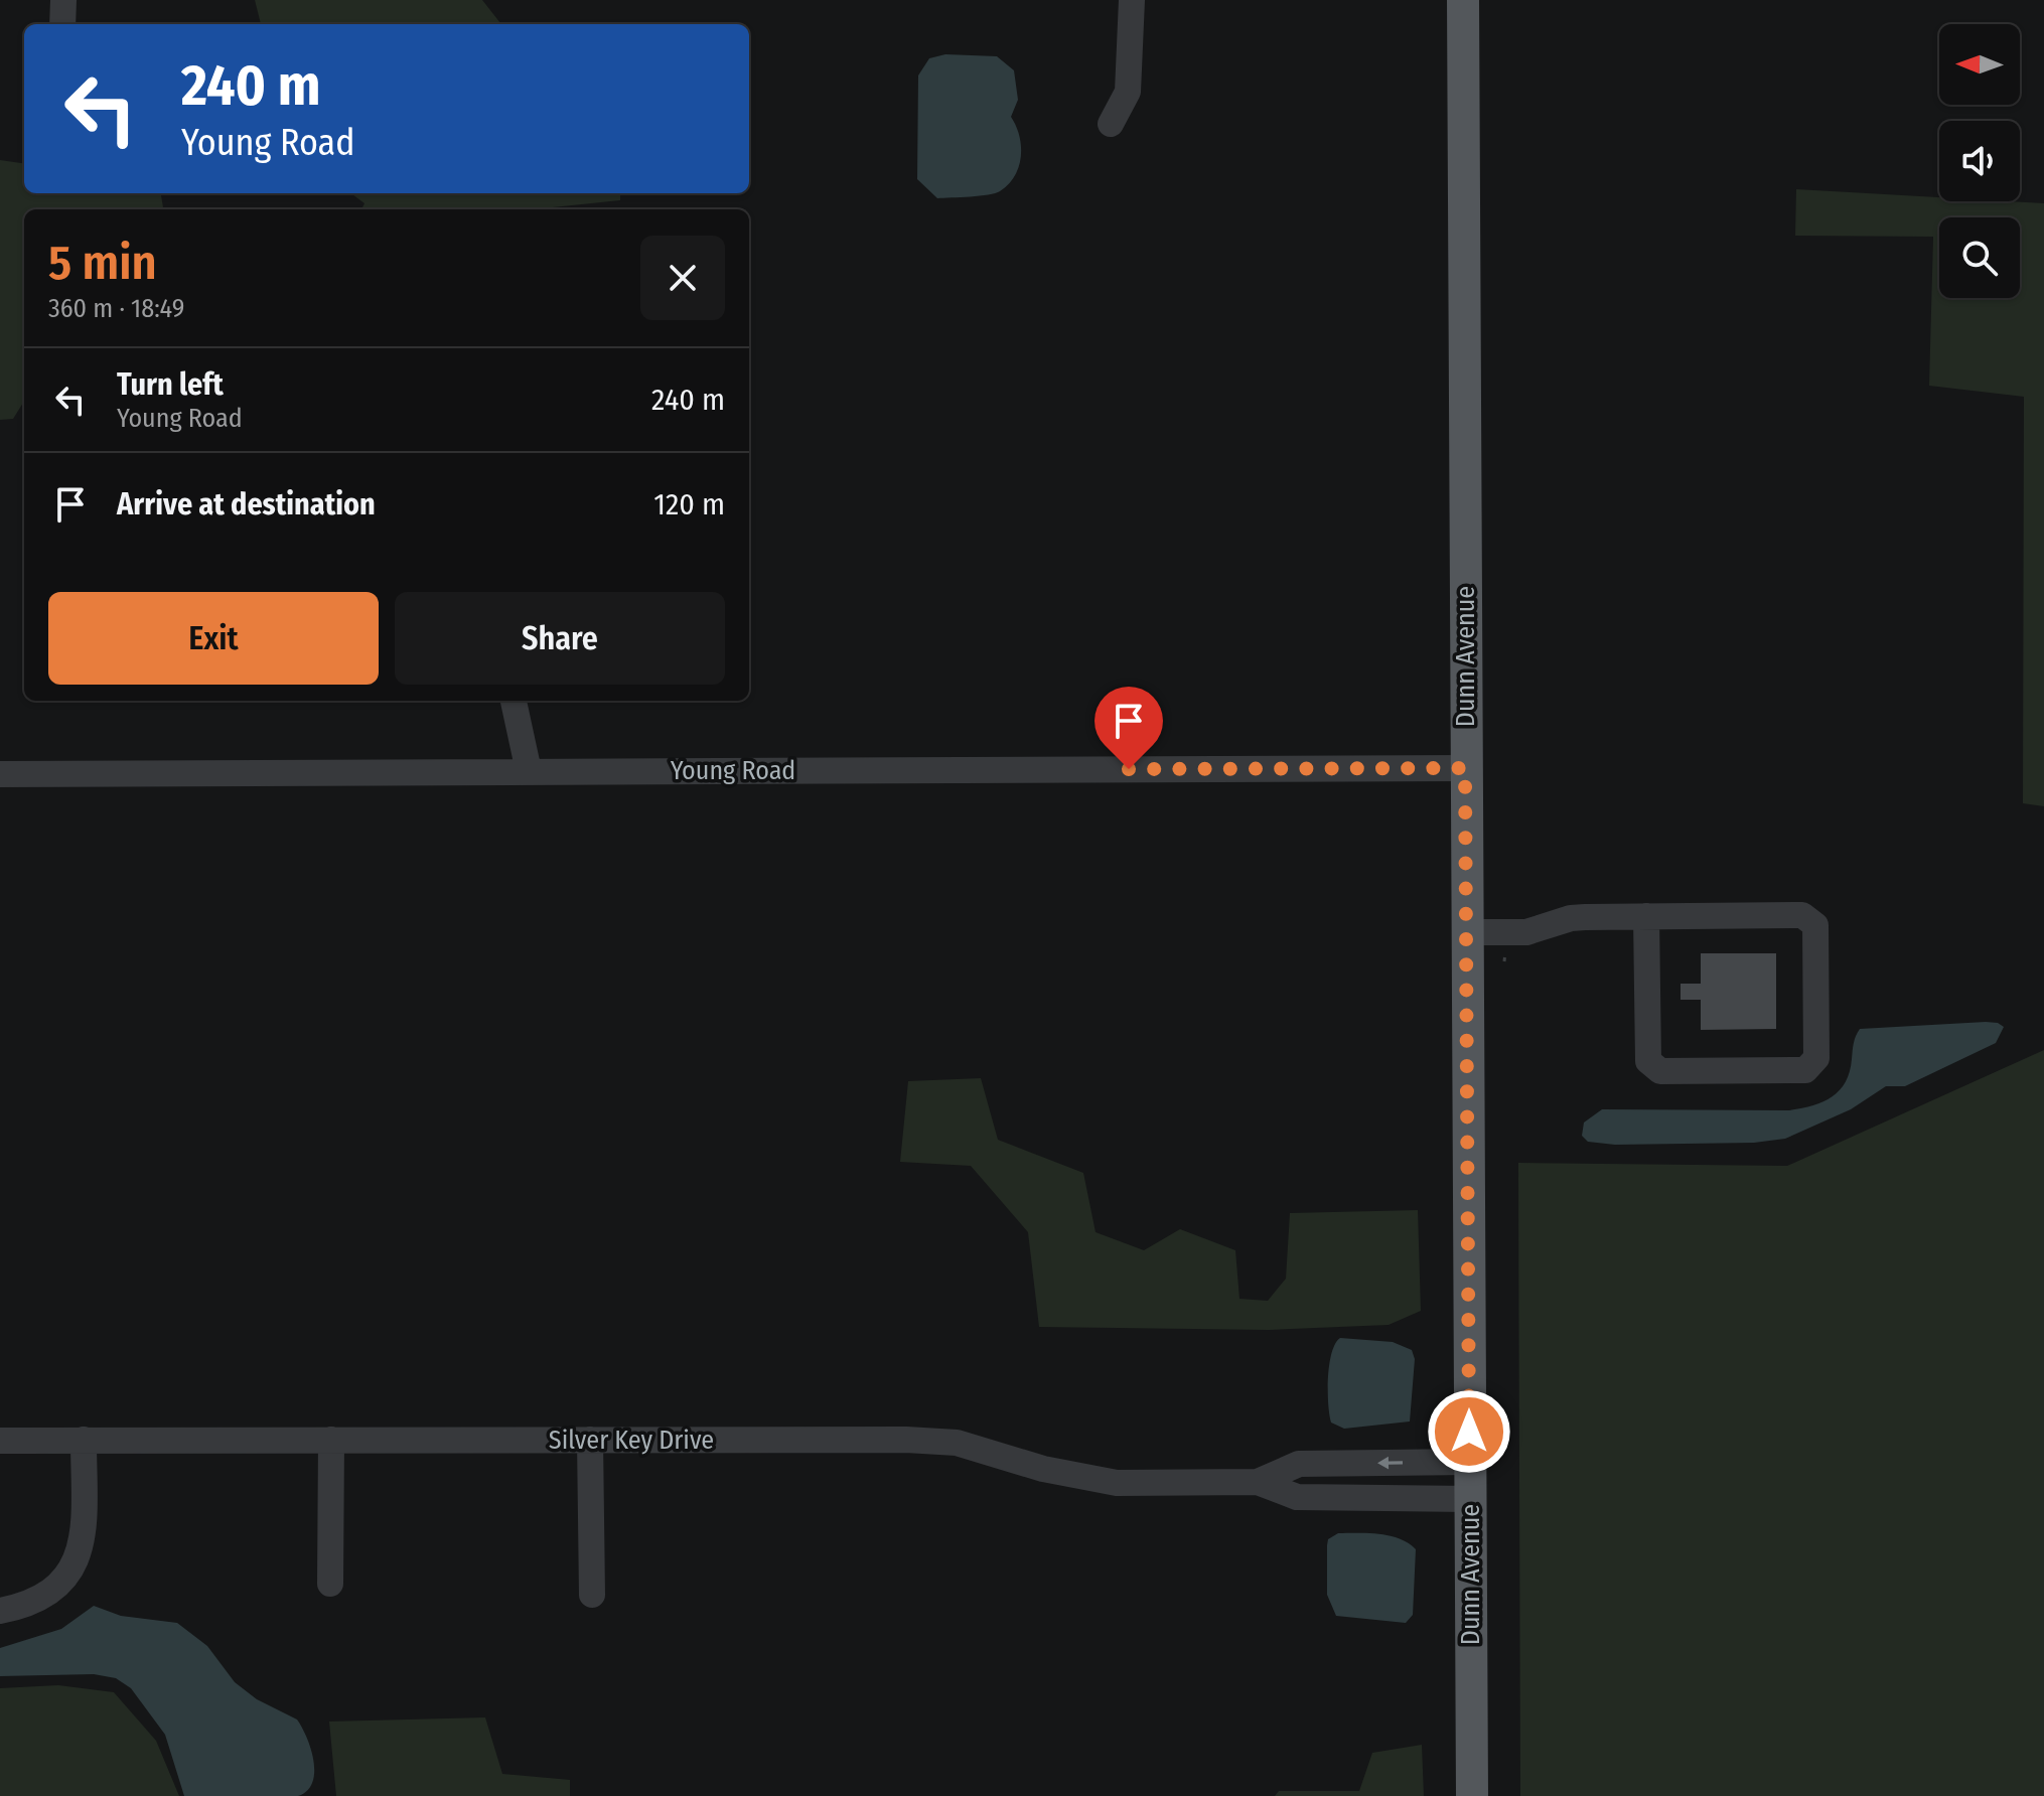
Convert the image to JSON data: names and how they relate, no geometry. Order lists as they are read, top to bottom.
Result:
{
  "streets": {
    "main road": ["Dunn Avenue"],
    "street": ["Young Road", "Silver Key Drive"]
  },
  "crossings": [
    ["Dunn Avenue", "Young Road"],
    ["Dunn Avenue", "Silver Key Drive"]
  ],
  "north": "left",
  "page": {
    "turn": ["240 m", "Young Road"],
    "heading": ["5 min", "360 m · 18:49"],
    "list": [
      {
        "name": "Turn left",
        "note": "Young Road",
        "value": "240 m"
      },
      {
        "name": "Arrive at destination",
        "value": "120 m"
      }
    ],
    "buttons": ["Exit", "Share"]
  }
}
